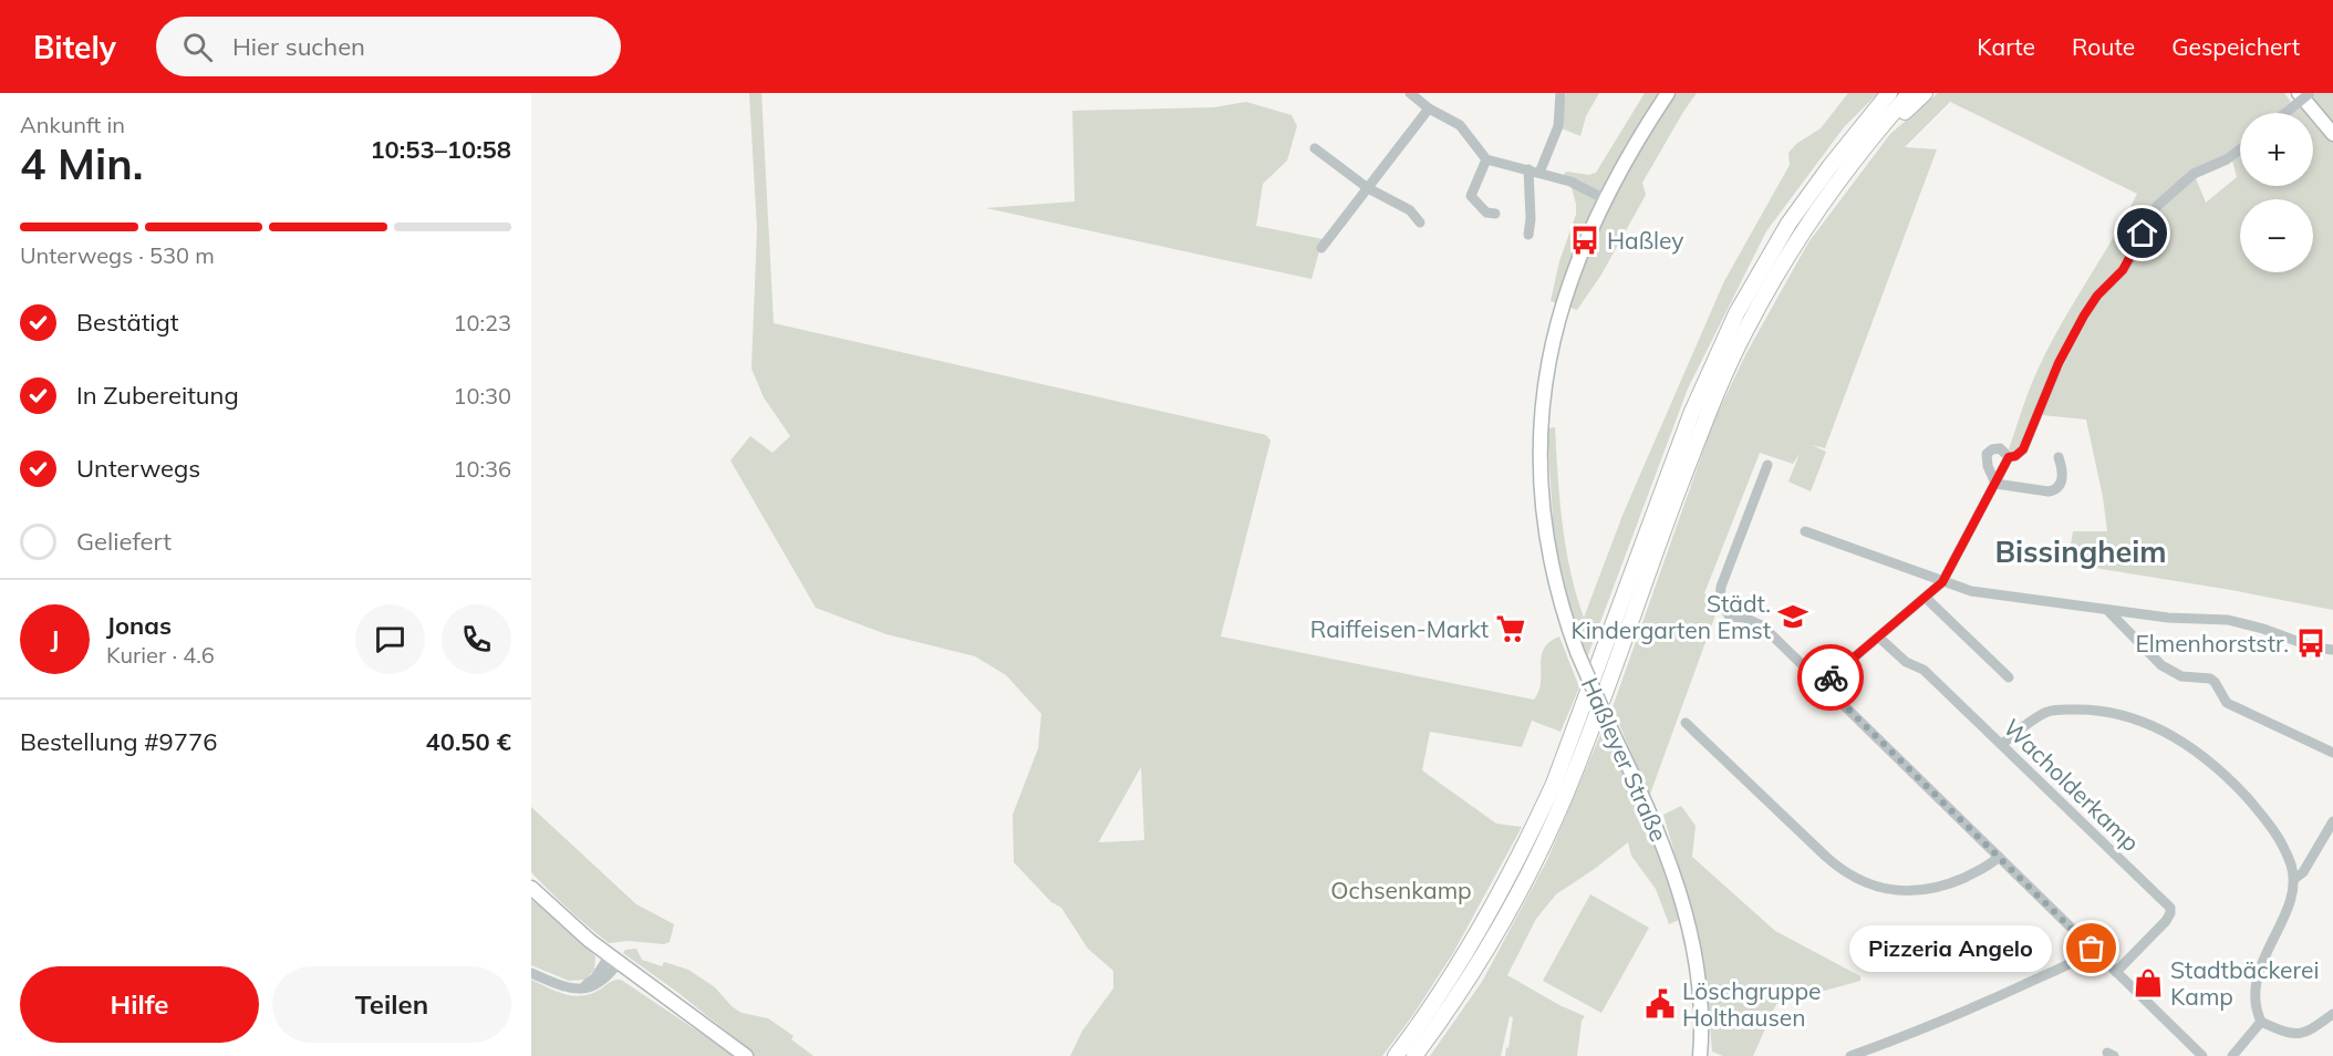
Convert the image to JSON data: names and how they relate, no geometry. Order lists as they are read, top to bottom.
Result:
{
  "streets": {
    "main road": ["Haßleyer Straße"],
    "street": ["Wacholderkamp"]
  },
  "districts": ["Bissingheim"],
  "parks": ["Ochsenkamp"],
  "places": {
    "bus stop": ["Haßley", "Elmenhorststr."],
    "school or university": ["Städt. Kindergarten Emst"],
    "supermarket": ["Raiffeisen-Markt"],
    "other": ["Pizzeria Angelo"],
    "shop": ["Stadtbäckerei Kamp"],
    "public building": ["Löschgruppe Holthausen"]
  },
  "page": {
    "header": "Bitely",
    "search": "Hier suchen",
    "nav": ["Karte", "Route", "Gespeichert"],
    "heading": ["4 Min.", "Ankunft in", "10:53–10:58"],
    "panel": [
      "Jonas",
      "Kurier · 4.6",
      "Bestellung #9776",
      "40.50 €"
    ],
    "map_buttons": ["+", "−"],
    "bar": "Unterwegs · 530 m",
    "list": [
      ["Bestätigt", "10:23"],
      ["In Zubereitung", "10:30"],
      ["Unterwegs", "10:36"],
      "Geliefert"
    ],
    "round": "J",
    "bubble": "Pizzeria Angelo",
    "buttons": ["Hilfe", "Teilen"]
  }
}
